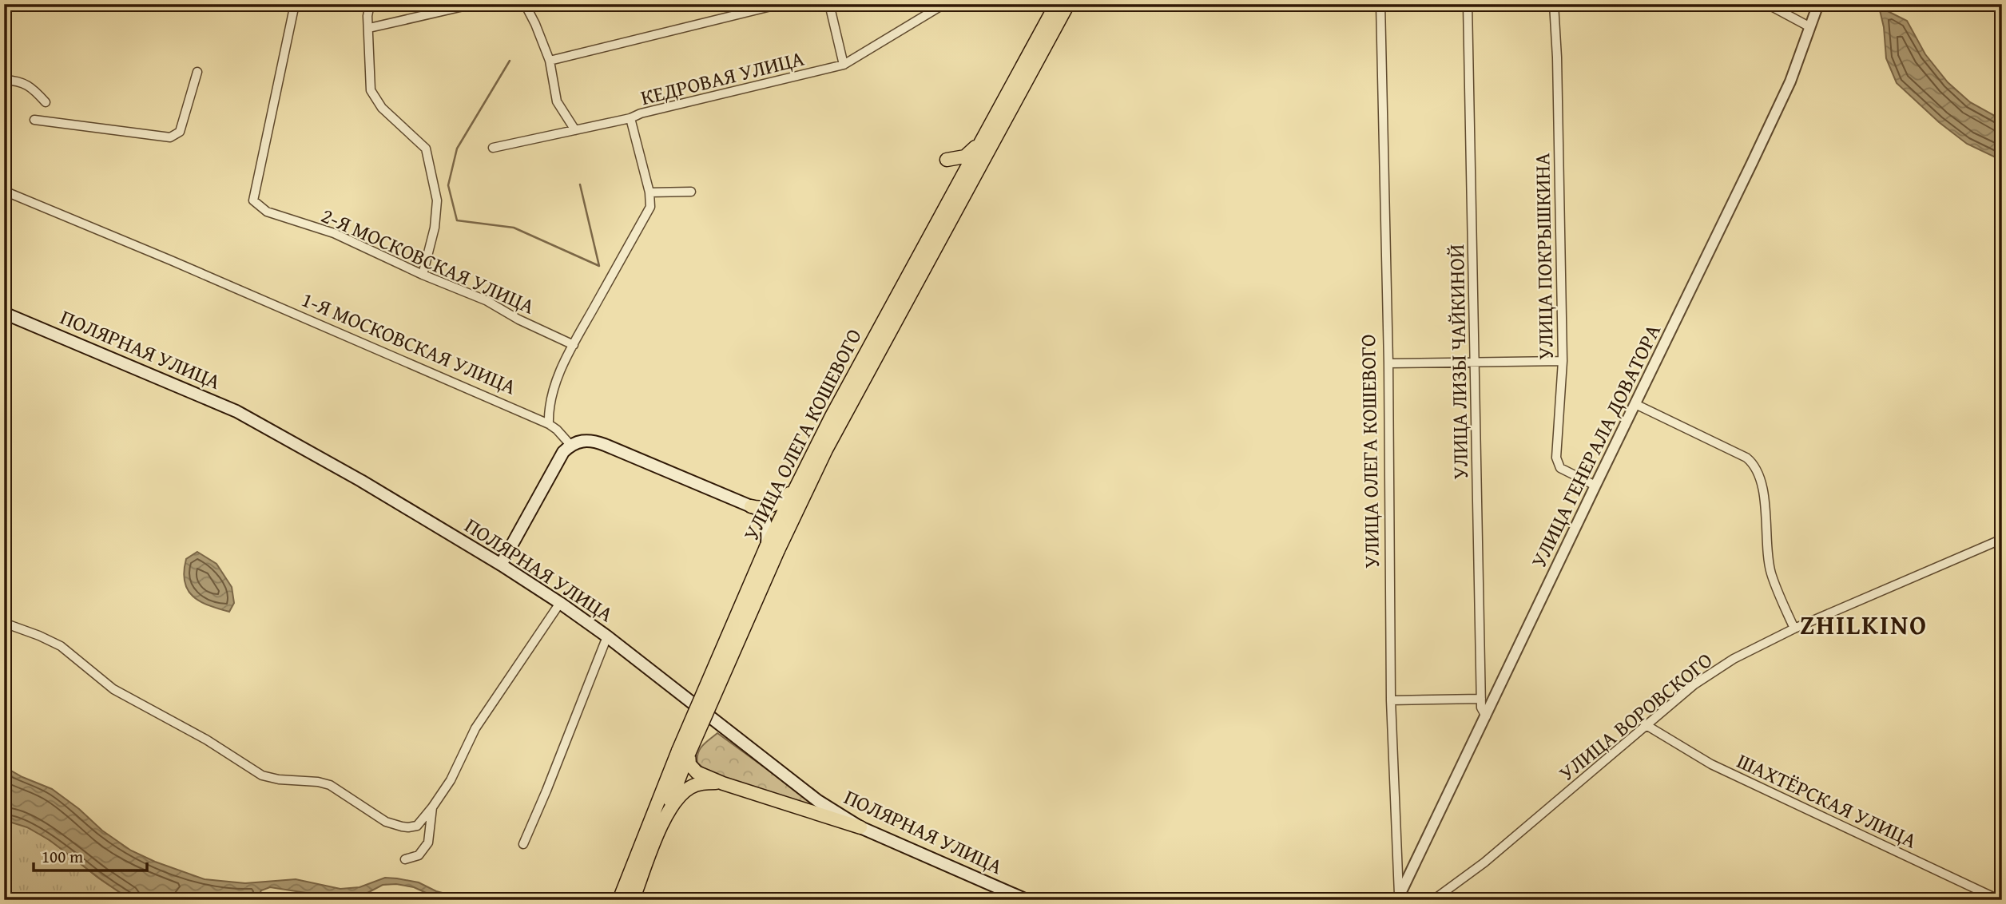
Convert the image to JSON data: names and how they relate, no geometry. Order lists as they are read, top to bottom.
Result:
{
  "streets": {
    "main road": ["ПОЛЯРНАЯ УЛИЦА", "УЛИЦА ОЛЕГА КОШЕВОГО"],
    "street": [
      "КЕДРОВАЯ УЛИЦА",
      "УЛИЦА ПОКРЫШКИНА",
      "2-Я МОСКОВСКАЯ УЛИЦА",
      "1-Я МОСКОВСКАЯ УЛИЦА",
      "УЛИЦА ЛИЗЫ ЧАЙКИНОЙ",
      "УЛИЦА ГЕНЕРАЛА ДОВАТОРА",
      "УЛИЦА ВОРОВСКОГО",
      "ШАХТЁРСКАЯ УЛИЦА"
    ]
  },
  "crossings": [
    ["УЛИЦА ПОКРЫШКИНА", "УЛИЦА ГЕНЕРАЛА ДОВАТОРА"],
    ["УЛИЦА ЛИЗЫ ЧАЙКИНОЙ", "УЛИЦА ГЕНЕРАЛА ДОВАТОРА"],
    ["УЛИЦА ОЛЕГА КОШЕВОГО", "УЛИЦА ГЕНЕРАЛА ДОВАТОРА"],
    ["УЛИЦА ВОРОВСКОГО", "ШАХТЁРСКАЯ УЛИЦА"]
  ],
  "districts": ["ZHILKINO"],
  "scale_bar": "100 m"
}
